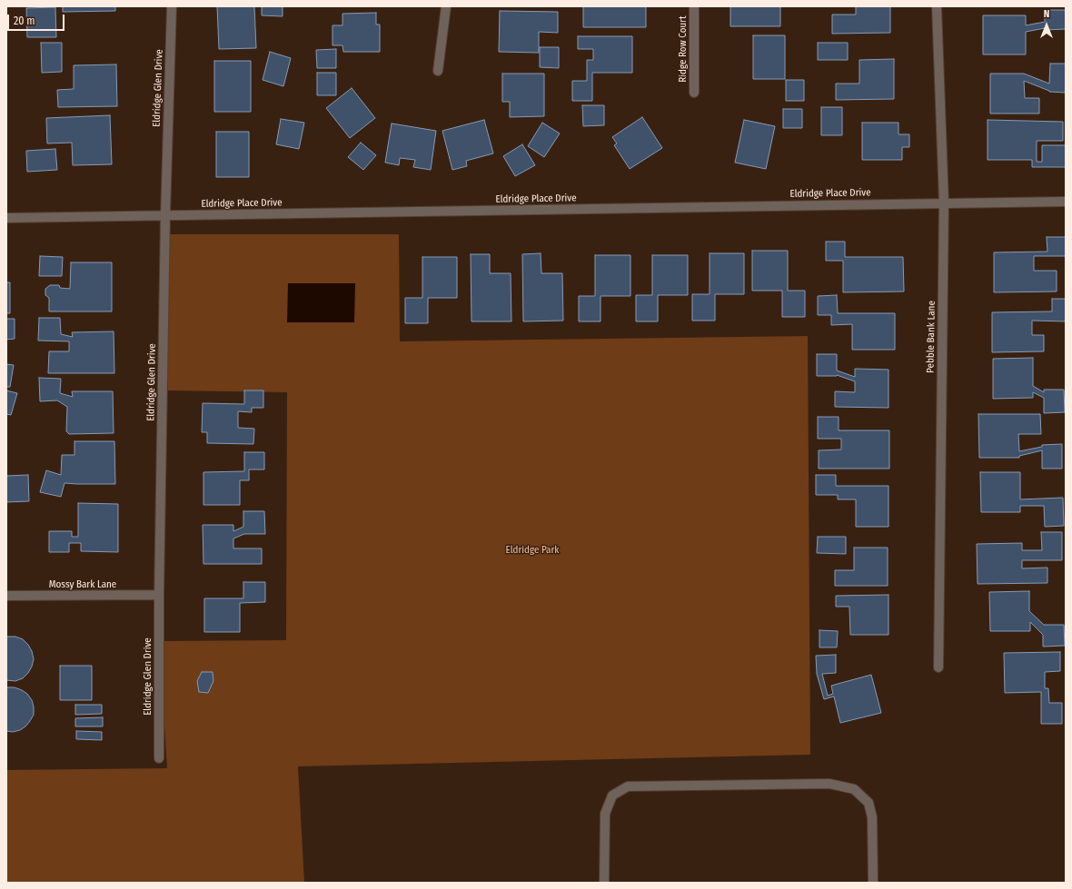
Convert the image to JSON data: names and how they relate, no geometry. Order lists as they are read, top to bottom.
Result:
{
  "streets": {
    "street": [
      "Ridge Row Court",
      "Eldridge Glen Drive",
      "Eldridge Place Drive",
      "Pebble Bank Lane",
      "Mossy Bark Lane"
    ]
  },
  "crossings": [
    ["Eldridge Glen Drive", "Eldridge Place Drive"],
    ["Eldridge Glen Drive", "Mossy Bark Lane"],
    ["Eldridge Place Drive", "Pebble Bank Lane"]
  ],
  "parks": ["Eldridge Park"],
  "scale_bar": "20 m",
  "north": "top"
}
